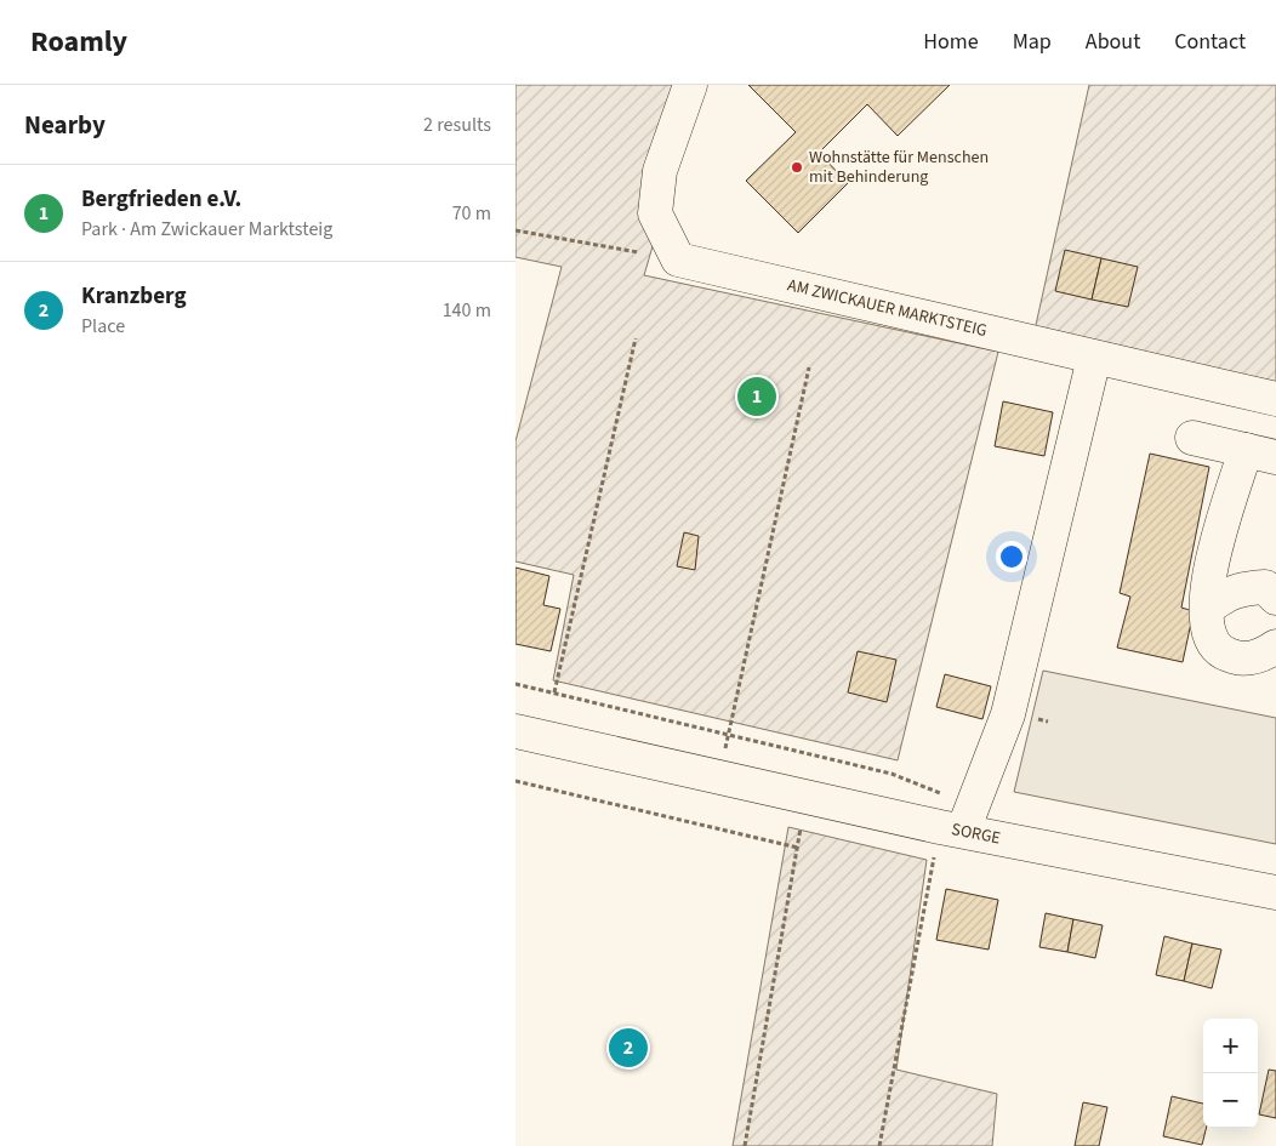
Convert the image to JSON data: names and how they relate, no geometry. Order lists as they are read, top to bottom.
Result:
{
  "streets": {
    "main road": ["AM ZWICKAUER MARKTSTEIG", "SORGE"]
  },
  "places": ["Wohnstätte für Menschen mit Behinderung"],
  "page": {
    "header": "Roamly",
    "nav": [
      "Home",
      "Map",
      "About",
      "Contact"
    ],
    "heading": ["Nearby", "2 results"],
    "list": [
      {
        "mark": "1",
        "name": "Bergfrieden e.V.",
        "note": "Park · Am Zwickauer Marktsteig",
        "value": "70 m"
      },
      {
        "mark": "2",
        "name": "Kranzberg",
        "note": "Place",
        "value": "140 m"
      }
    ],
    "pins": ["1", "2"],
    "map_buttons": ["+", "−"]
  }
}
